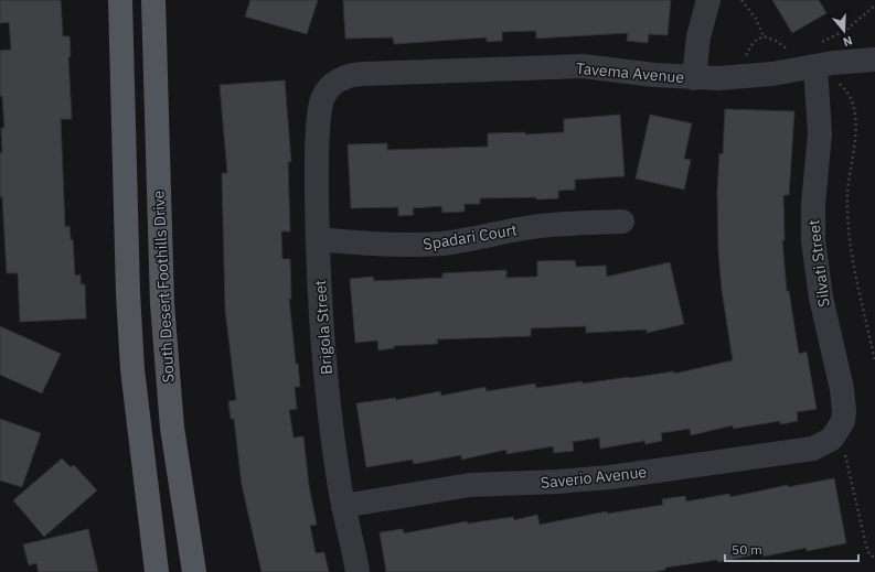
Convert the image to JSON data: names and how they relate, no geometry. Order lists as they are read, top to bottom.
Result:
{
  "streets": {
    "main road": ["South Desert Foothills Drive"],
    "street": [
      "Tavema Avenue",
      "Spadari Court",
      "Silvati Street",
      "Brigola Street",
      "Saverio Avenue"
    ]
  },
  "crossings": [
    ["Tavema Avenue", "Silvati Street"],
    ["Tavema Avenue", "Brigola Street"],
    ["Spadari Court", "Brigola Street"],
    ["Silvati Street", "Saverio Avenue"],
    ["Brigola Street", "Saverio Avenue"]
  ],
  "scale_bar": "50 m",
  "north": "bottom"
}
